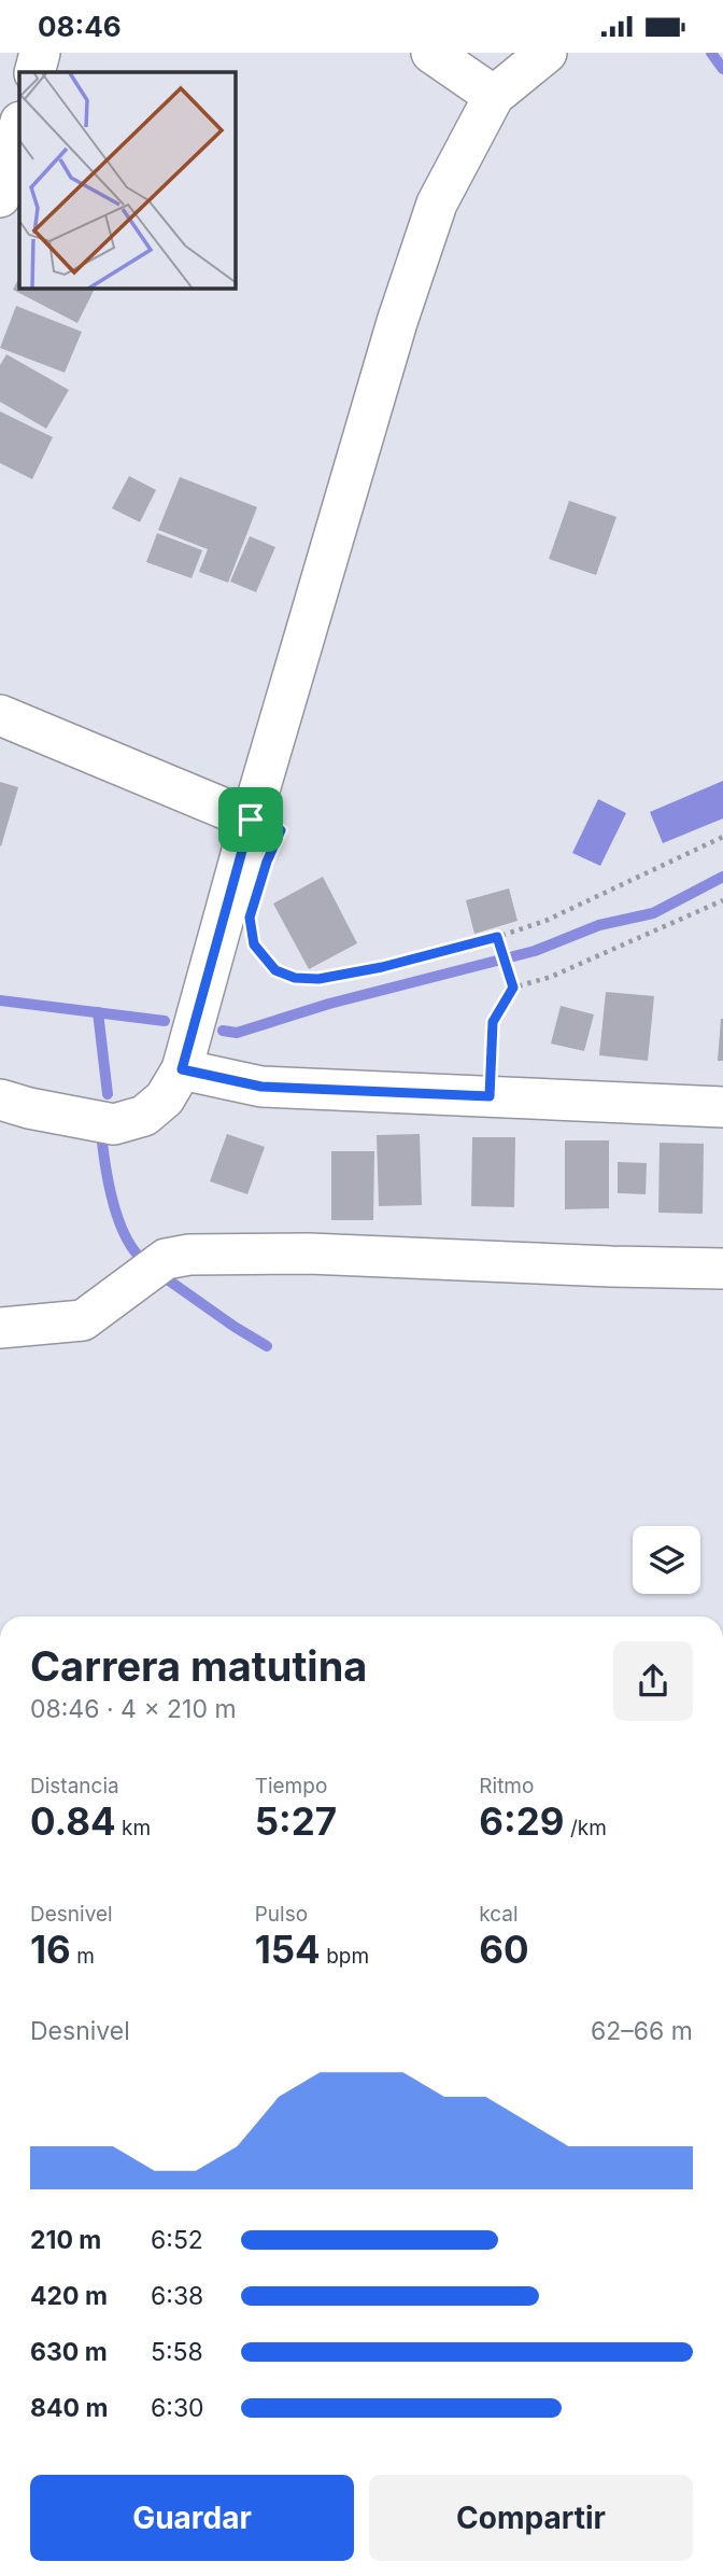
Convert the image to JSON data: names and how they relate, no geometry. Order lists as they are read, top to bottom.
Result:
{
  "page": {
    "status": "08:46",
    "heading": ["Carrera matutina", "08:46 · 4 × 210 m"],
    "stats": [
      ["Distancia", "0.84 km"],
      ["Tiempo", "5:27"],
      ["Ritmo", "6:29 /km"],
      ["Desnivel", "16 m"],
      ["Pulso", "154 bpm"],
      ["kcal", "60"]
    ],
    "chart": ["Desnivel", "62–66 m"],
    "list": [
      {
        "name": "210 m",
        "note": "6:52"
      },
      {
        "name": "420 m",
        "note": "6:38"
      },
      {
        "name": "630 m",
        "note": "5:58"
      },
      {
        "name": "840 m",
        "note": "6:30"
      }
    ],
    "buttons": ["Guardar", "Compartir"]
  }
}
